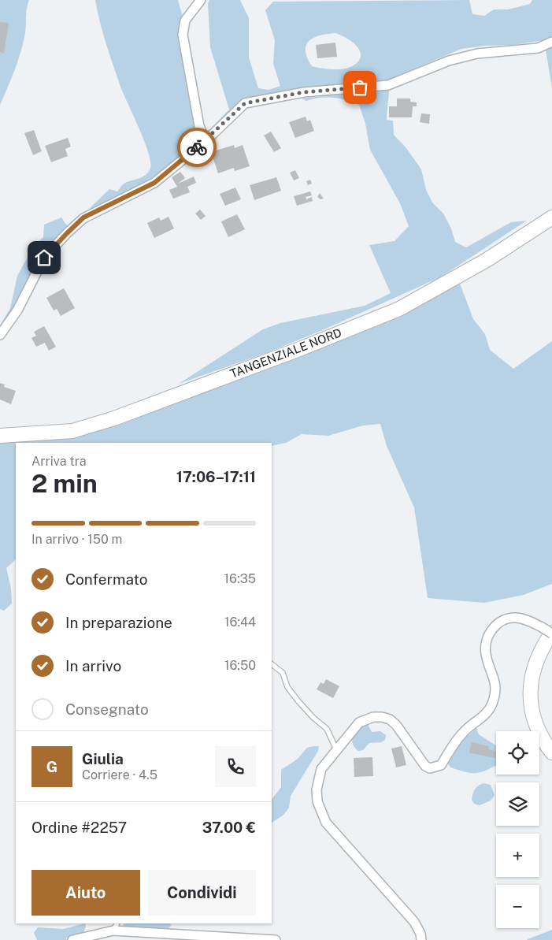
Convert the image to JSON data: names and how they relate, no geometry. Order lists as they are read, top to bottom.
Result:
{
  "streets": {
    "main road": ["TANGENZIALE NORD"]
  },
  "page": {
    "heading": ["2 min", "Arriva tra", "17:06–17:11"],
    "panel": [
      "Giulia",
      "Corriere · 4.5",
      "Ordine #2257",
      "37.00 €"
    ],
    "bar": "In arrivo · 150 m",
    "list": [
      ["Confermato", "16:35"],
      ["In preparazione", "16:44"],
      ["In arrivo", "16:50"],
      "Consegnato"
    ],
    "map_buttons": ["+", "−"],
    "round": "G",
    "buttons": ["Aiuto", "Condividi"]
  }
}
